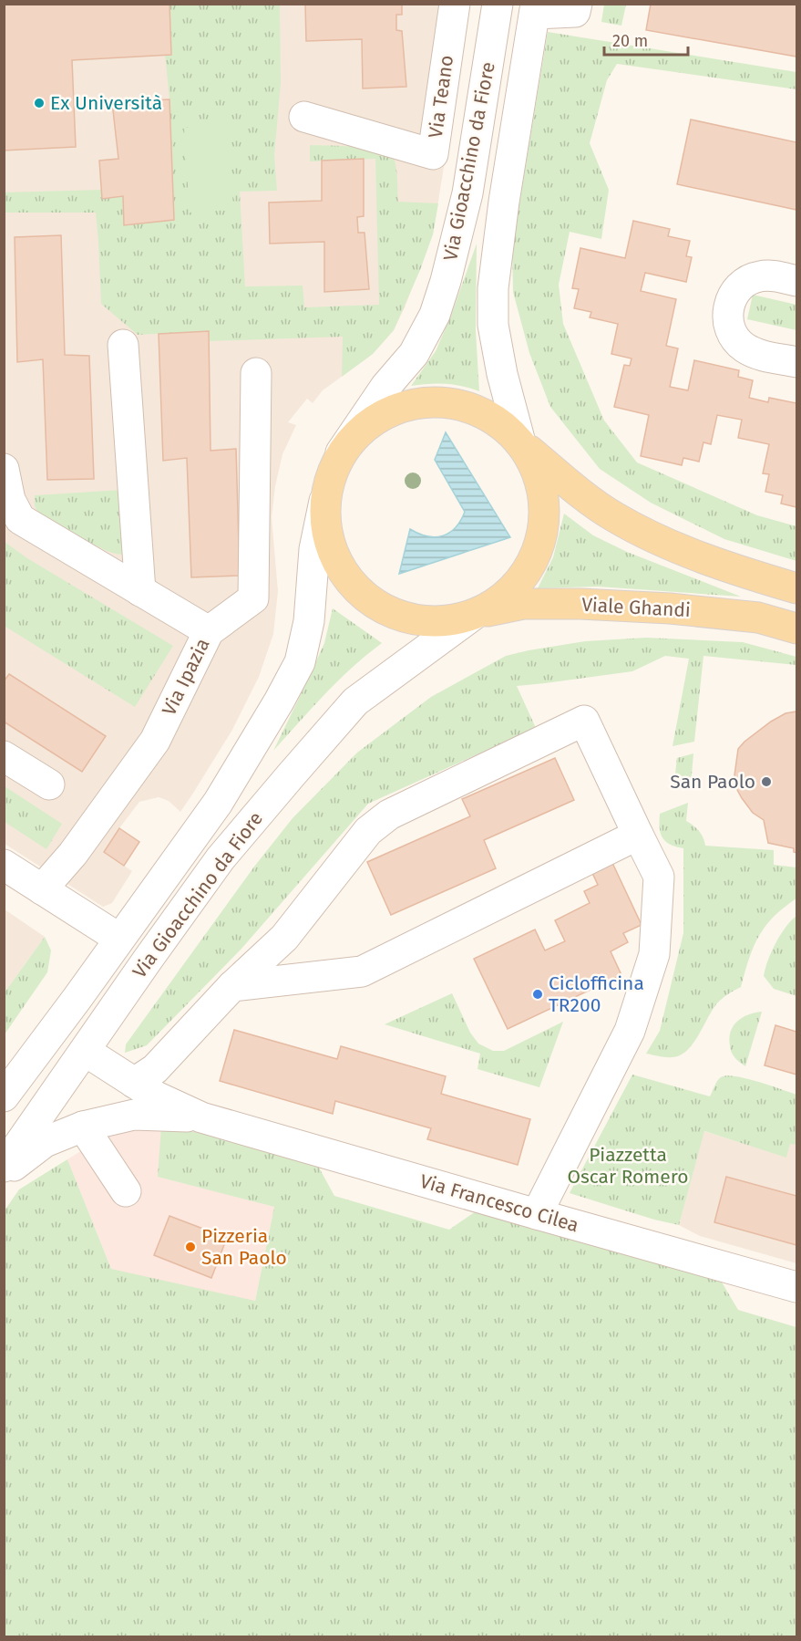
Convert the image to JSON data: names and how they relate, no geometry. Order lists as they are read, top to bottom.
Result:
{
  "streets": {
    "main road": ["Viale Ghandi"],
    "street": [
      "Via Teano",
      "Via Gioacchino da Fiore",
      "Via Ipazia",
      "Via Francesco Cilea"
    ]
  },
  "crossings": [
    ["Via Gioacchino da Fiore", "Viale Ghandi"]
  ],
  "parks": ["Piazzetta Oscar Romero"],
  "places": [
    "Ex Università",
    "San Paolo",
    "Ciclofficina TR200",
    "Pizzeria San Paolo"
  ],
  "scale_bar": "20 m"
}
